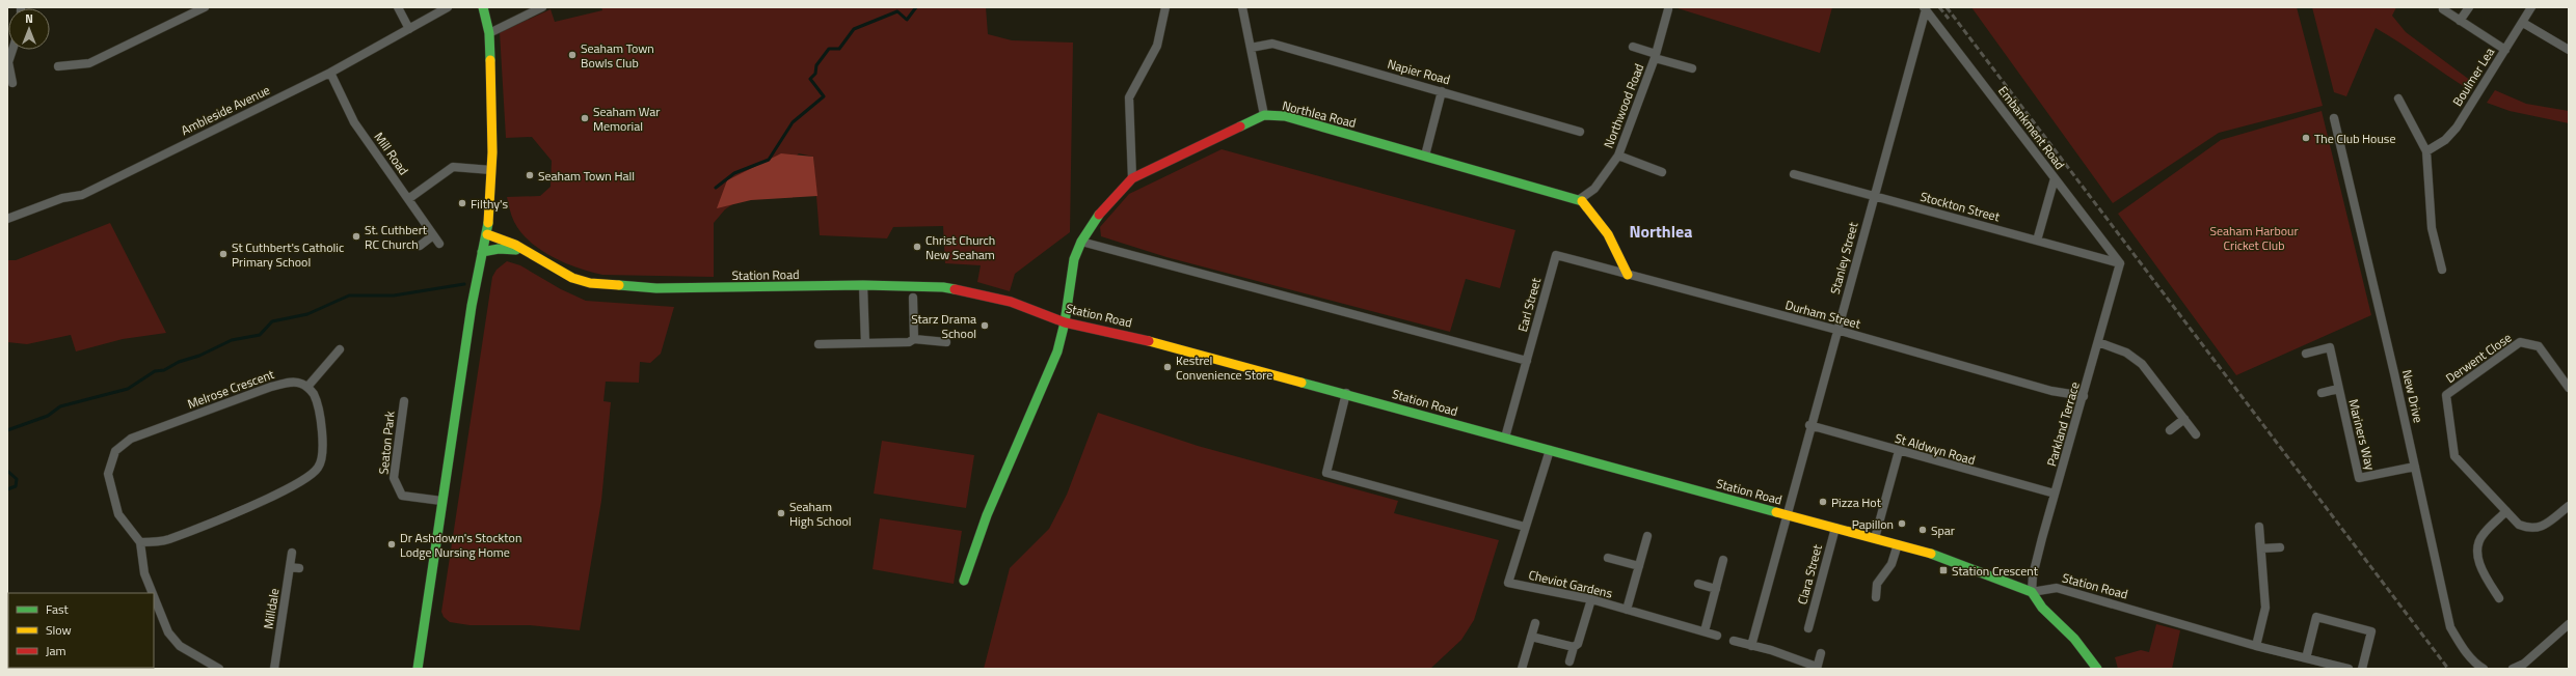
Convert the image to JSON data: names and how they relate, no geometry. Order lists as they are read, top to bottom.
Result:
{
  "streets": {
    "main road": ["Northlea Road", "Station Road"],
    "street": [
      "Napier Road",
      "Boulmer Lea",
      "Northwood Road",
      "Ambleside Avenue",
      "Embankment Road",
      "Mill Road",
      "Stockton Street",
      "Stanley Street",
      "Earl Street",
      "Durham Street",
      "Derwent Close",
      "Melrose Crescent",
      "New Drive",
      "Parkland Terrace",
      "Mariners Way",
      "Seaton Park",
      "St Aldwyn Road",
      "Clara Street",
      "Cheviot Gardens",
      "Milldale"
    ]
  },
  "crossings": [
    ["Northwood Road", "Northlea Road"],
    ["Ambleside Avenue", "Mill Road"],
    ["Northlea Road", "Station Road"],
    ["Embankment Road", "Stockton Street"],
    ["Embankment Road", "Stanley Street"],
    ["Embankment Road", "Parkland Terrace"],
    ["Stockton Street", "Stanley Street"],
    ["Stockton Street", "Parkland Terrace"],
    ["Stanley Street", "Station Road"],
    ["Stanley Street", "Durham Street"],
    ["Stanley Street", "St Aldwyn Road"],
    ["Station Road", "Earl Street"],
    ["Station Road", "Parkland Terrace"],
    ["Station Road", "Clara Street"],
    ["Earl Street", "Durham Street"],
    ["Durham Street", "Parkland Terrace"],
    ["New Drive", "Mariners Way"],
    ["Parkland Terrace", "St Aldwyn Road"]
  ],
  "districts": ["Northlea"],
  "parks": ["Seaham Harbour Cricket Club"],
  "places": {
    "other": [
      "Seaham Town Bowls Club",
      "Seaham War Memorial",
      "The Club House",
      "Seaham Town Hall",
      "Filthy's",
      "St. Cuthbert RC Church",
      "Christ Church New Seaham",
      "St Cuthbert's Catholic Primary School",
      "Starz Drama School",
      "Kestrel Convenience Store",
      "Pizza Hot",
      "Seaham High School",
      "Papillon",
      "Spar",
      "Dr Ashdown's Stockton Lodge Nursing Home"
    ],
    "transit": ["Station Crescent"]
  },
  "legend": ["Fast", "Slow", "Jam"],
  "north": "top"
}
